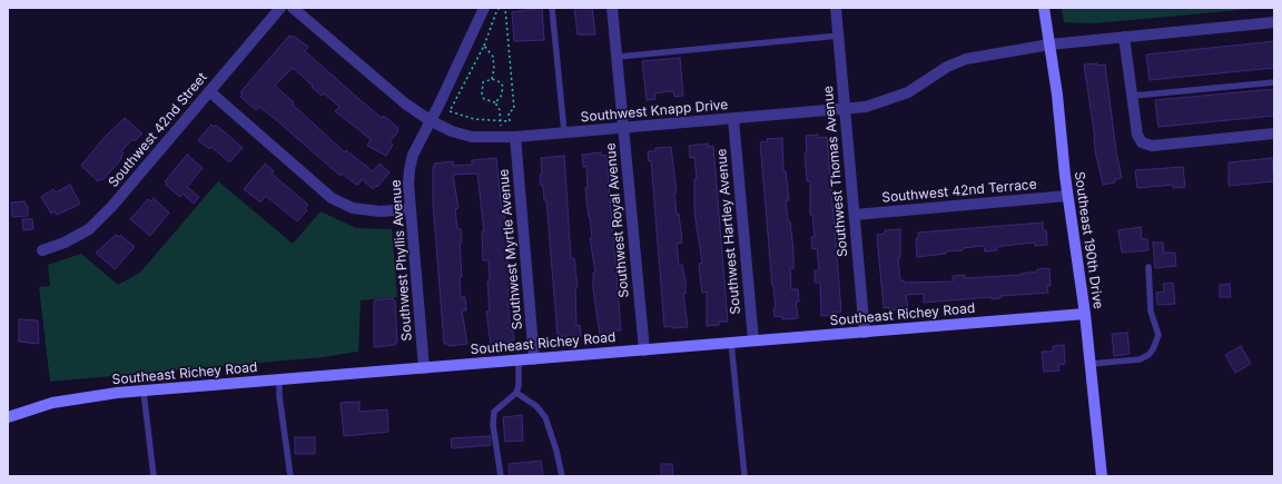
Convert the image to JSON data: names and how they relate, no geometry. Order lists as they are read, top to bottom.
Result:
{
  "streets": {
    "main road": ["Southeast 190th Drive", "Southeast Richey Road"],
    "street": [
      "Southwest Knapp Drive",
      "Southwest 42nd Street",
      "Southwest Thomas Avenue",
      "Southwest 42nd Terrace",
      "Southwest Royal Avenue",
      "Southwest Hartley Avenue",
      "Southwest Myrtle Avenue",
      "Southwest Phyllis Avenue"
    ]
  },
  "crossings": [
    ["Southwest Knapp Drive", "Southwest Thomas Avenue"],
    ["Southwest Knapp Drive", "Southwest Royal Avenue"],
    ["Southwest Knapp Drive", "Southwest Hartley Avenue"],
    ["Southwest Knapp Drive", "Southeast 190th Drive"],
    ["Southwest Knapp Drive", "Southwest Myrtle Avenue"],
    ["Southwest Knapp Drive", "Southwest Phyllis Avenue"],
    ["Southwest Thomas Avenue", "Southwest 42nd Terrace"],
    ["Southwest Thomas Avenue", "Southeast Richey Road"],
    ["Southwest 42nd Terrace", "Southeast 190th Drive"],
    ["Southwest Royal Avenue", "Southeast Richey Road"],
    ["Southwest Hartley Avenue", "Southeast Richey Road"],
    ["Southeast 190th Drive", "Southeast Richey Road"],
    ["Southwest Myrtle Avenue", "Southeast Richey Road"],
    ["Southwest Phyllis Avenue", "Southeast Richey Road"]
  ]
}
